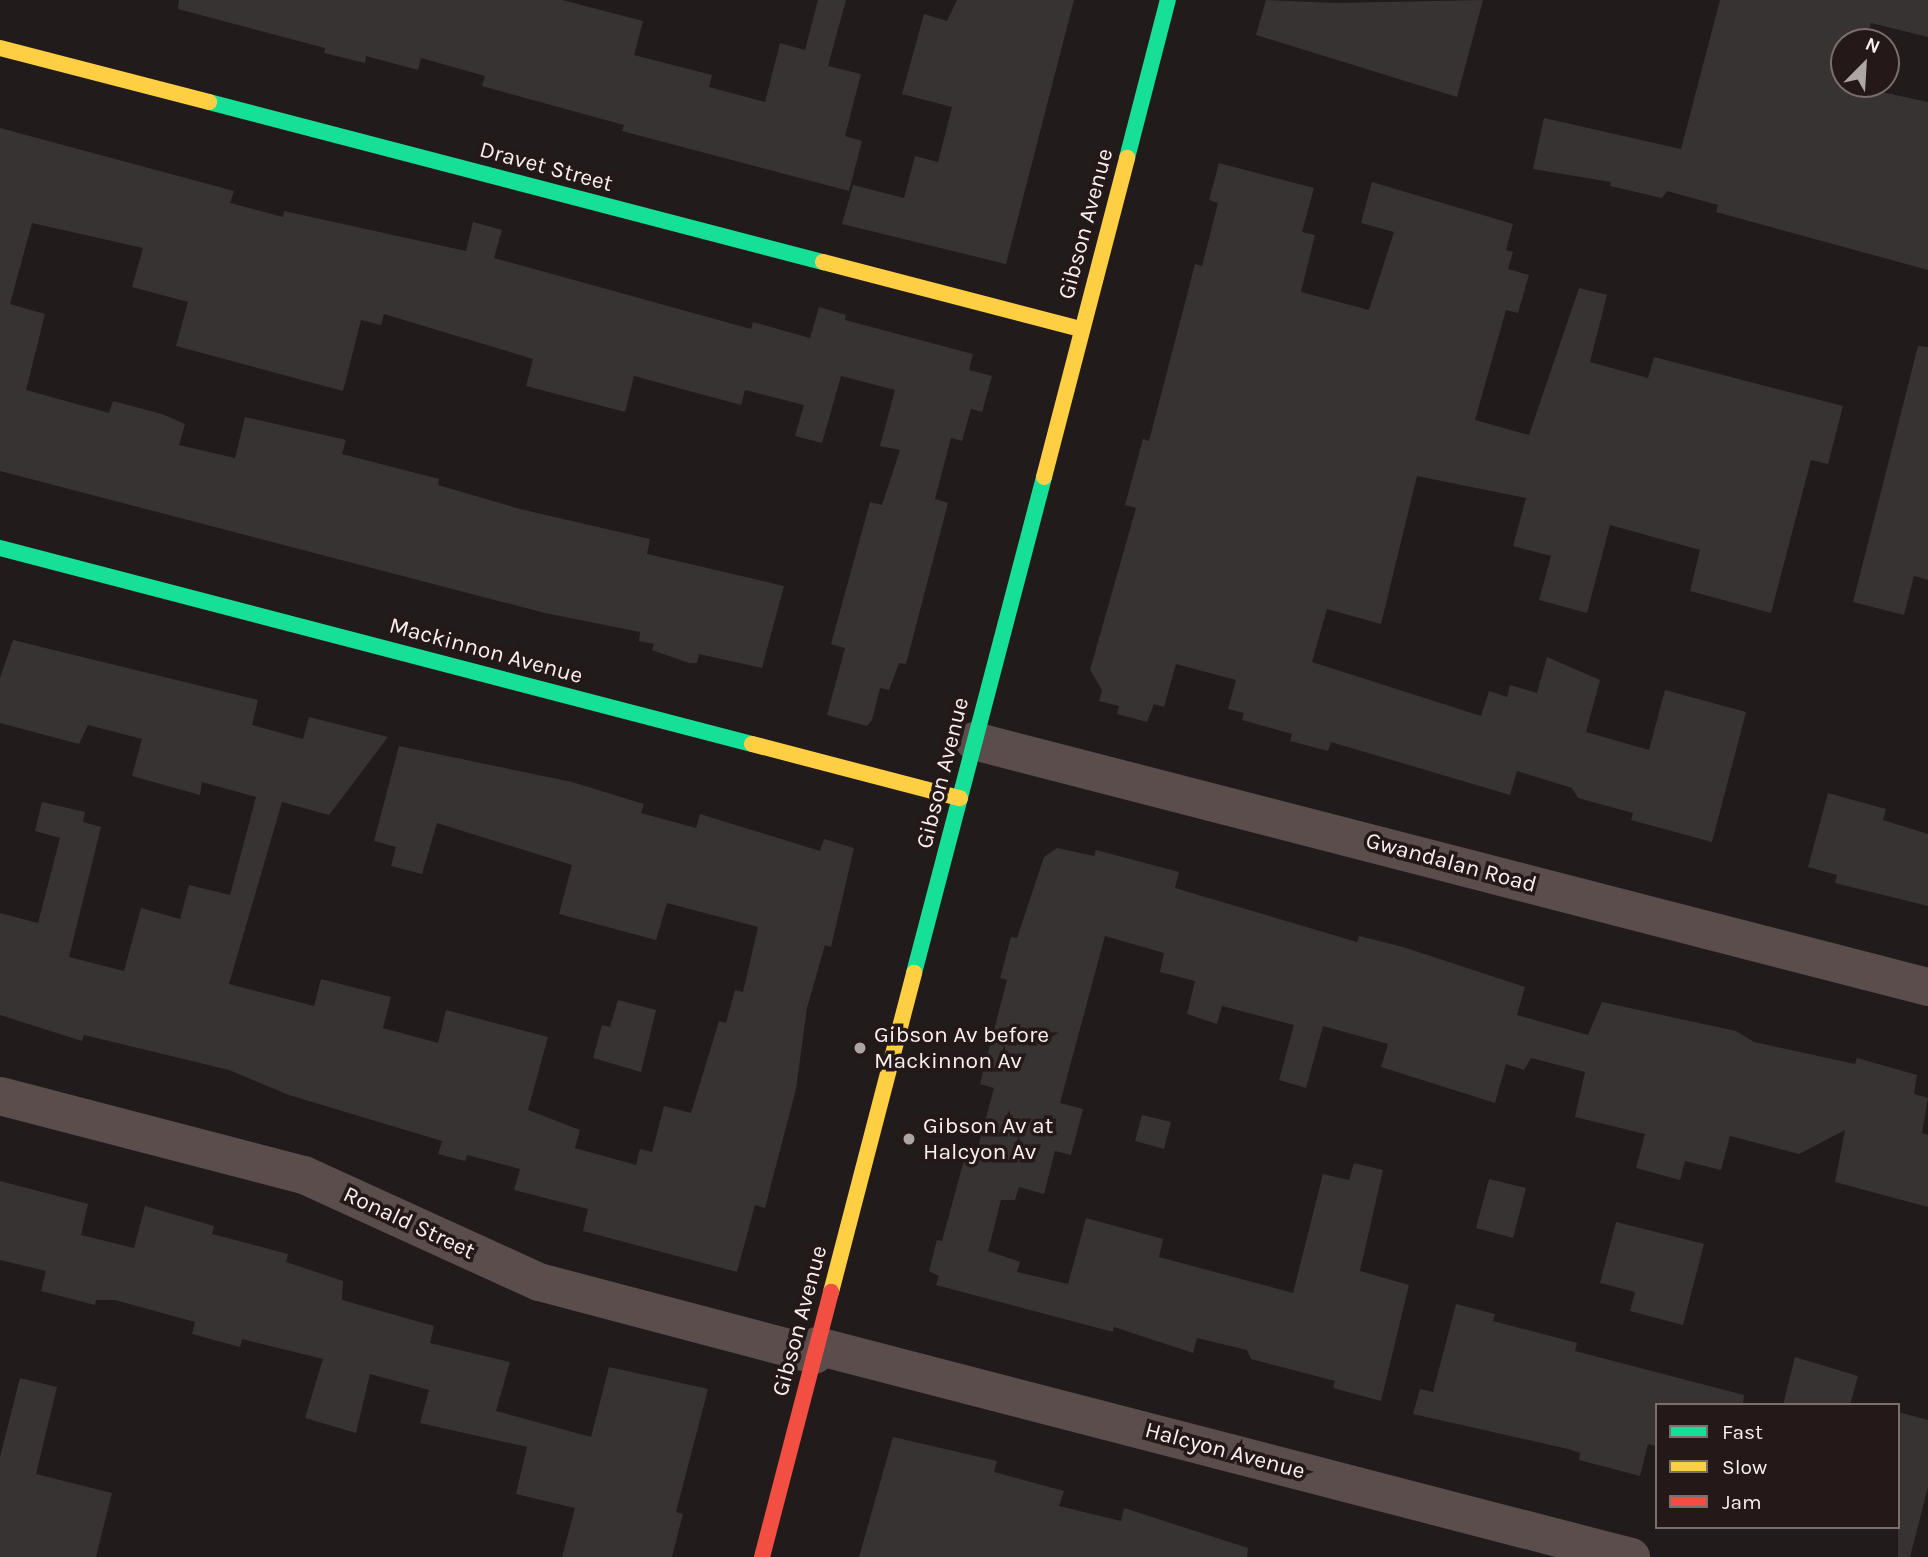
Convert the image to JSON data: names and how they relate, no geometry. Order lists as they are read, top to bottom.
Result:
{
  "streets": {
    "street": [
      "Dravet Street",
      "Gibson Avenue",
      "Mackinnon Avenue",
      "Gwandalan Road",
      "Ronald Street",
      "Halcyon Avenue"
    ]
  },
  "crossings": [
    ["Dravet Street", "Gibson Avenue"],
    ["Gibson Avenue", "Mackinnon Avenue"],
    ["Gibson Avenue", "Gwandalan Road"],
    ["Gibson Avenue", "Ronald Street"],
    ["Gibson Avenue", "Halcyon Avenue"],
    ["Ronald Street", "Halcyon Avenue"]
  ],
  "places": ["Gibson Av before Mackinnon Av", "Gibson Av at Halcyon Av"],
  "legend": ["Fast", "Slow", "Jam"],
  "north": "top right"
}
